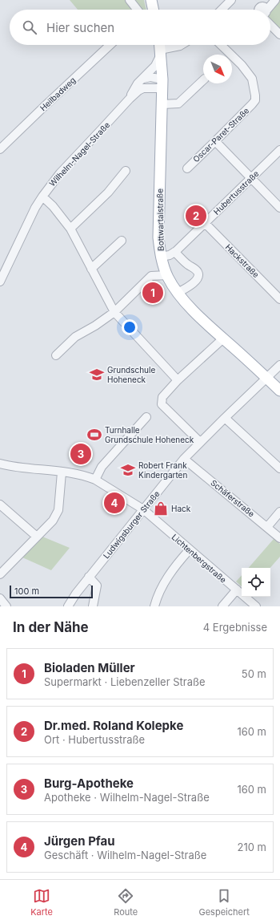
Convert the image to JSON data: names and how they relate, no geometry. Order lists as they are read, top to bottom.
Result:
{
  "streets": {
    "main road": ["Bottwartalstraße"],
    "street": [
      "Heilbadweg",
      "Oscar-Paret-Straße",
      "Wilhelm-Nagel-Straße",
      "Hubertusstraße",
      "Hackstraße",
      "Schäferstraße",
      "Ludwigsburger Straße",
      "Lichtenbergstraße"
    ]
  },
  "crossings": [
    ["Wilhelm-Nagel-Straße", "Bottwartalstraße"],
    ["Hubertusstraße", "Bottwartalstraße"],
    ["Hubertusstraße", "Hackstraße"],
    ["Bottwartalstraße", "Ludwigsburger Straße"],
    ["Schäferstraße", "Ludwigsburger Straße"],
    ["Ludwigsburger Straße", "Lichtenbergstraße"]
  ],
  "places": {
    "school or university": ["Grundschule Hoheneck", "Robert Frank Kindergarten"],
    "sports": ["Turnhalle Grundschule Hoheneck"],
    "shop": ["Hack"]
  },
  "scale_bar": "100 m",
  "north": "bottom right",
  "page": {
    "search": "Hier suchen",
    "pins": [
      "2",
      "1",
      "3",
      "4"
    ],
    "scale": "100 m",
    "heading": ["In der Nähe", "4 Ergebnisse"],
    "list": [
      {
        "mark": "1",
        "name": "Bioladen Müller",
        "note": "Supermarkt · Liebenzeller Straße",
        "value": "50 m"
      },
      {
        "mark": "2",
        "name": "Dr.med. Roland Kolepke",
        "note": "Ort · Hubertusstraße",
        "value": "160 m"
      },
      {
        "mark": "3",
        "name": "Burg-Apotheke",
        "note": "Apotheke · Wilhelm-Nagel-Straße",
        "value": "160 m"
      },
      {
        "mark": "4",
        "name": "Jürgen Pfau",
        "note": "Geschäft · Wilhelm-Nagel-Straße",
        "value": "210 m"
      }
    ],
    "nav": ["Karte", "Route", "Gespeichert"]
  }
}
